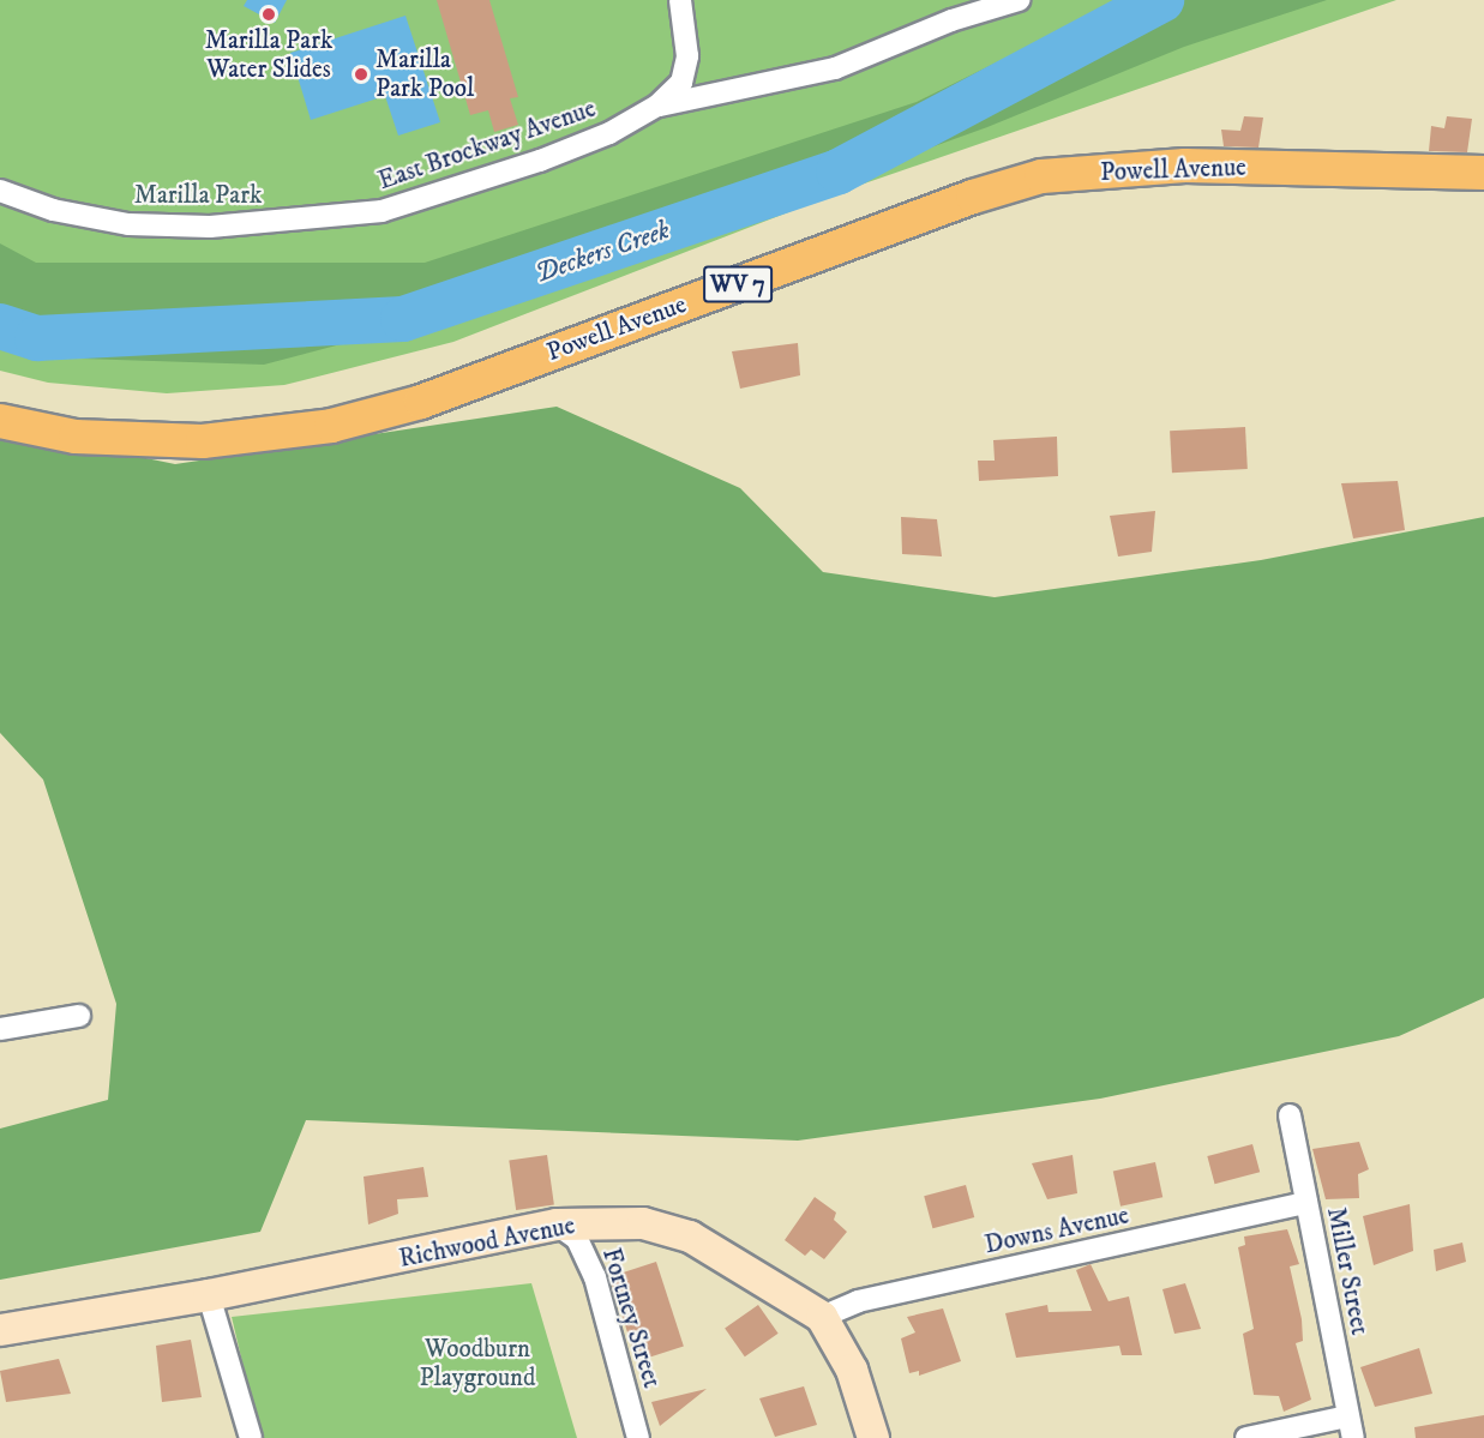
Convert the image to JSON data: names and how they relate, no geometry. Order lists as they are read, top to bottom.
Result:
{
  "streets": {
    "main road": ["Powell Avenue", "WV 7"],
    "street": [
      "East Brockway Avenue",
      "Downs Avenue",
      "Richwood Avenue",
      "Miller Street",
      "Fortney Street"
    ]
  },
  "crossings": [
    ["Downs Avenue", "Richwood Avenue"],
    ["Downs Avenue", "Miller Street"],
    ["Richwood Avenue", "Fortney Street"]
  ],
  "water": ["Deckers Creek"],
  "parks": ["Marilla Park", "Woodburn Playground"],
  "places": ["Marilla Park Water Slides", "Marilla Park Pool"]
}
